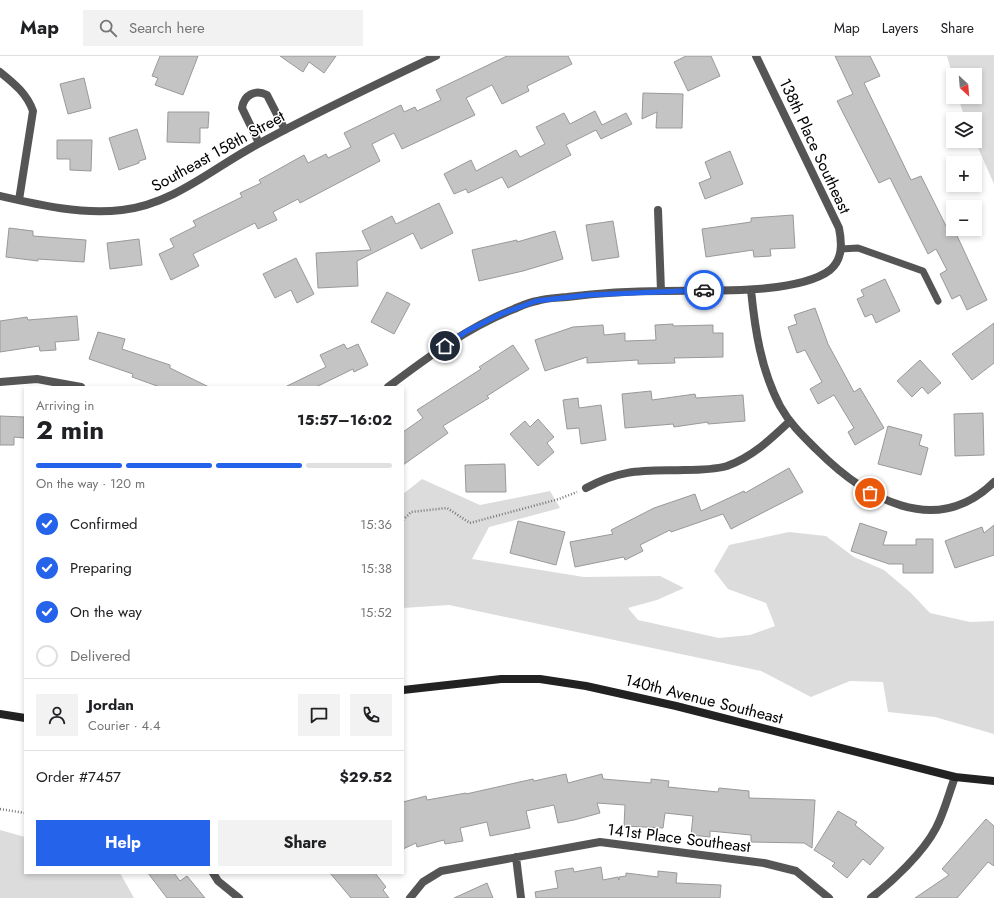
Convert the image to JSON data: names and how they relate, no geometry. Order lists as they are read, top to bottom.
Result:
{
  "streets": {
    "main road": ["140th Avenue Southeast"],
    "street": ["138th Place Southeast", "Southeast 158th Street", "141st Place Southeast"]
  },
  "north": "bottom right",
  "page": {
    "header": "Map",
    "search": "Search here",
    "nav": ["Map", "Layers", "Share"],
    "map_buttons": ["+", "−"],
    "heading": ["2 min", "Arriving in", "15:57–16:02"],
    "panel": [
      "Jordan",
      "Courier · 4.4",
      "Order #7457",
      "$29.52"
    ],
    "bar": "On the way · 120 m",
    "list": [
      ["Confirmed", "15:36"],
      ["Preparing", "15:38"],
      ["On the way", "15:52"],
      "Delivered"
    ],
    "buttons": ["Help", "Share"]
  }
}
